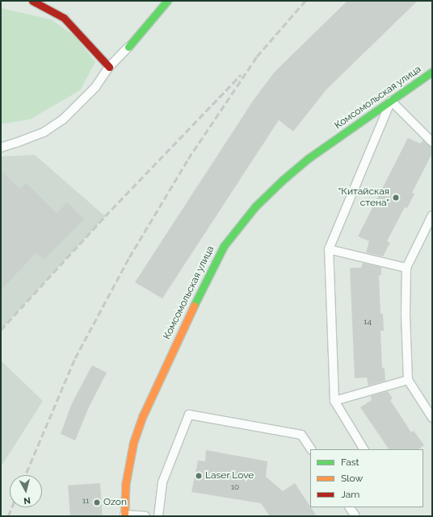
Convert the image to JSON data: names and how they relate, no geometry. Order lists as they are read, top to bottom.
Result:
{
  "streets": {
    "street": ["Комсомольская улица"]
  },
  "places": ["\"Китайская стена\"", "Laser Love", "Ozon"],
  "house_numbers": ["14", "10", "11"],
  "legend": ["Fast", "Slow", "Jam"],
  "north": "bottom"
}
